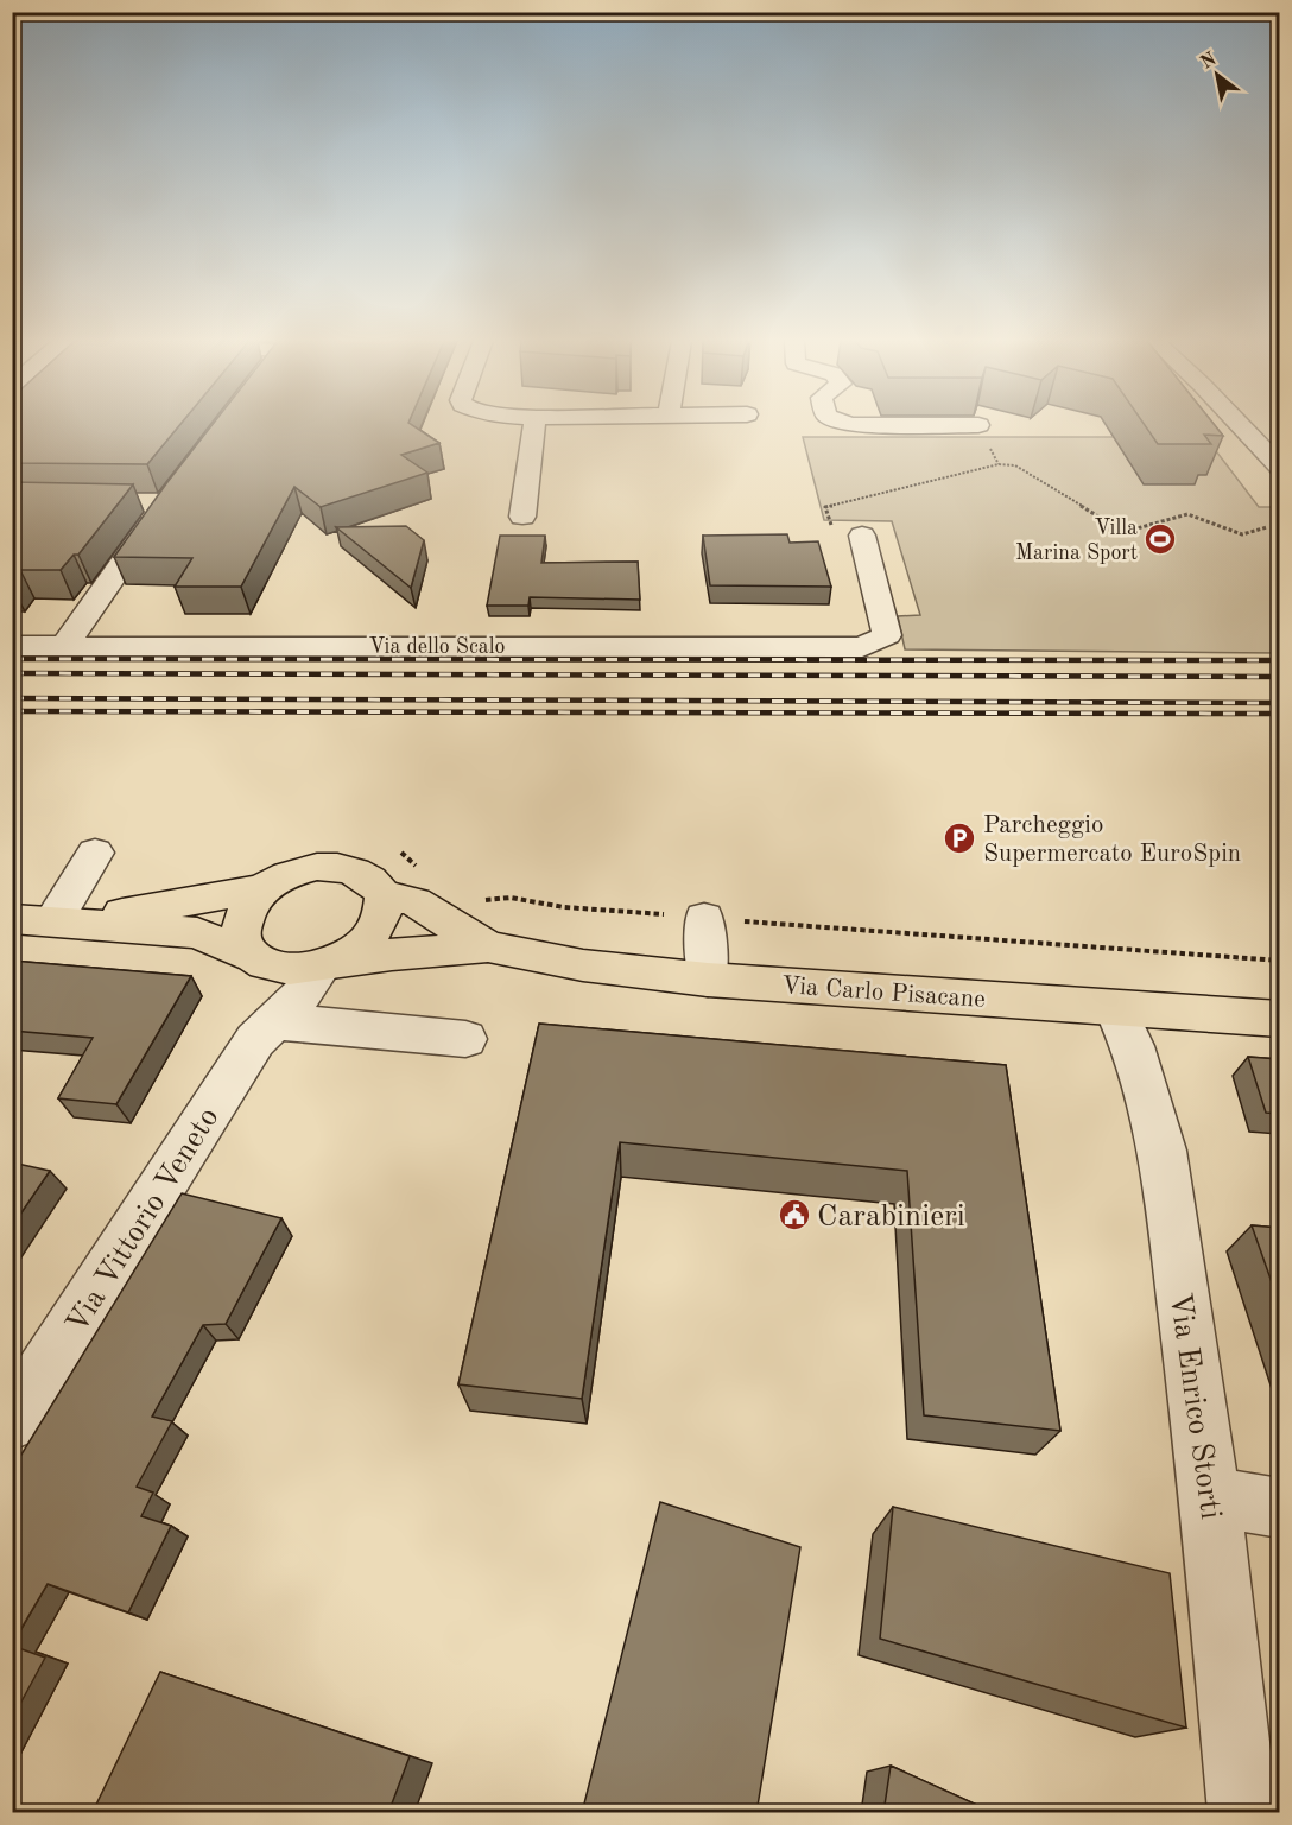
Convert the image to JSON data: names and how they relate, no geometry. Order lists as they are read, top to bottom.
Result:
{
  "streets": {
    "main road": ["Via Carlo Pisacane"],
    "street": ["Via dello Scalo", "Via Vittorio Veneto", "Via Enrico Storti"]
  },
  "crossings": [
    ["Via Carlo Pisacane", "Via Vittorio Veneto"],
    ["Via Carlo Pisacane", "Via Enrico Storti"]
  ],
  "places": {
    "sports": ["Villa Marina Sport"],
    "parking": ["Parcheggio Supermercato EuroSpin"],
    "public building": ["Carabinieri"]
  },
  "north": "top left"
}
